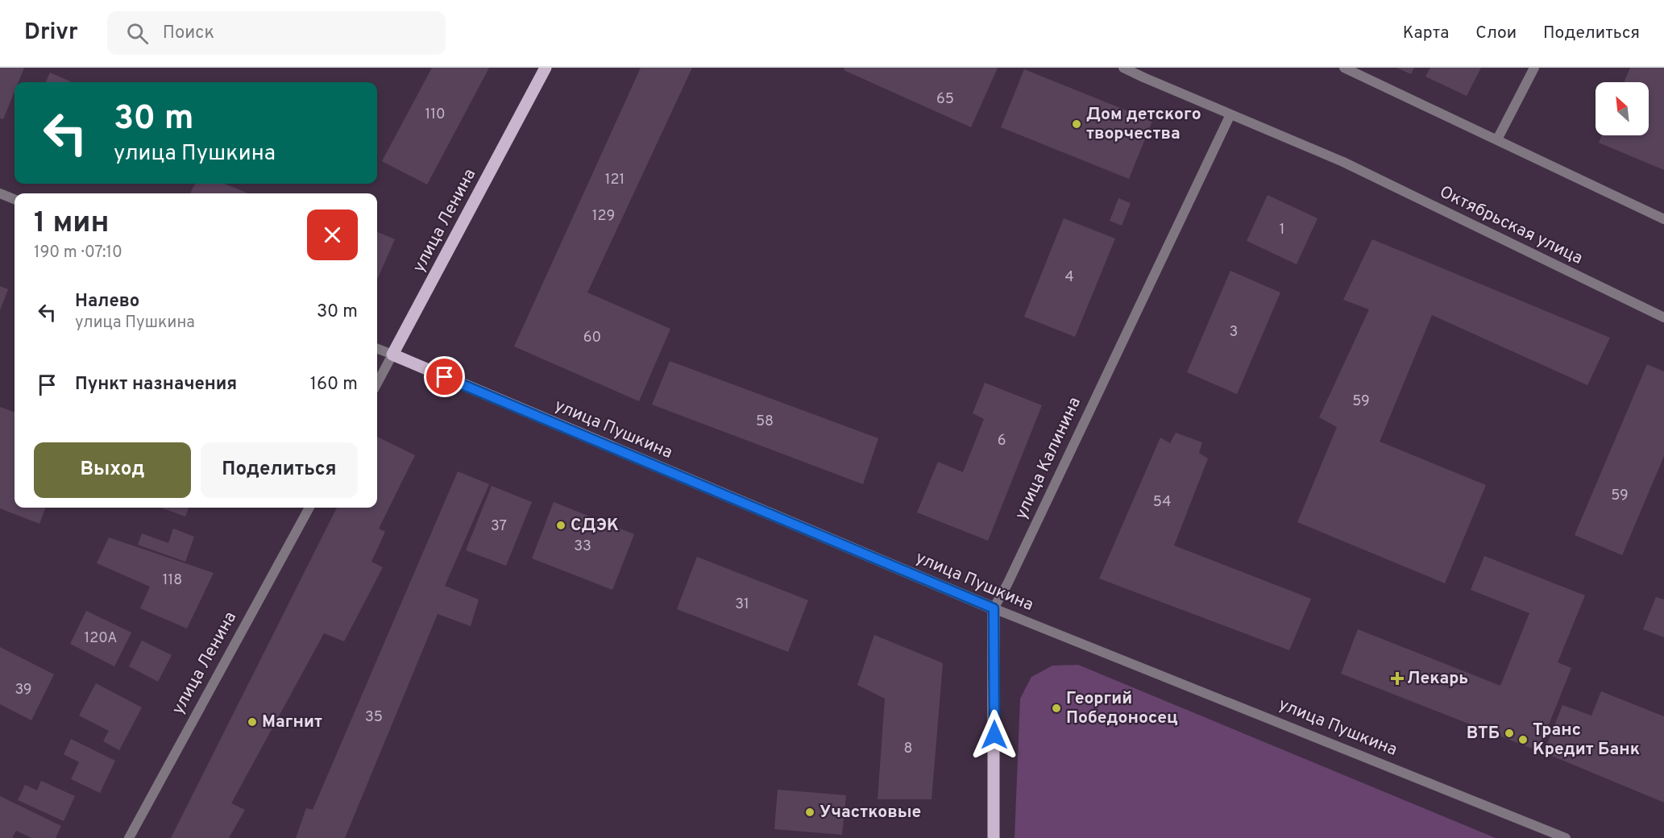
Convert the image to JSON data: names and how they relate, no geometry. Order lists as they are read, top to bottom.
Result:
{
  "streets": {
    "main road": ["улица Ленина", "улица Пушкина", "улица Калинина"],
    "street": ["Октябрьская улица"]
  },
  "crossings": [
    ["улица Ленина", "улица Пушкина"],
    ["Октябрьская улица", "улица Калинина"],
    ["улица Пушкина", "улица Калинина"]
  ],
  "places": {
    "other": [
      "Дом детского творчества",
      "СДЭК",
      "Георгий Победоносец",
      "Магнит",
      "ВТБ",
      "Транс Кредит Банк",
      "Участковые"
    ],
    "health": ["Лекарь"]
  },
  "house_numbers": [
    "65",
    "110",
    "121",
    "129",
    "1",
    "4",
    "3",
    "60",
    "59",
    "58",
    "6",
    "59",
    "54",
    "37",
    "33",
    "118",
    "31",
    "120А",
    "39",
    "35",
    "8"
  ],
  "north": "top left",
  "page": {
    "header": "Drivr",
    "search": "Поиск",
    "nav": ["Карта", "Слои", "Поделиться"],
    "turn": ["30 m", "улица Пушкина"],
    "heading": ["1 мин", "190 m · 07:10"],
    "list": [
      {
        "name": "Налево",
        "note": "улица Пушкина",
        "value": "30 m"
      },
      {
        "name": "Пункт назначения",
        "value": "160 m"
      }
    ],
    "buttons": ["Выход", "Поделиться"]
  }
}
